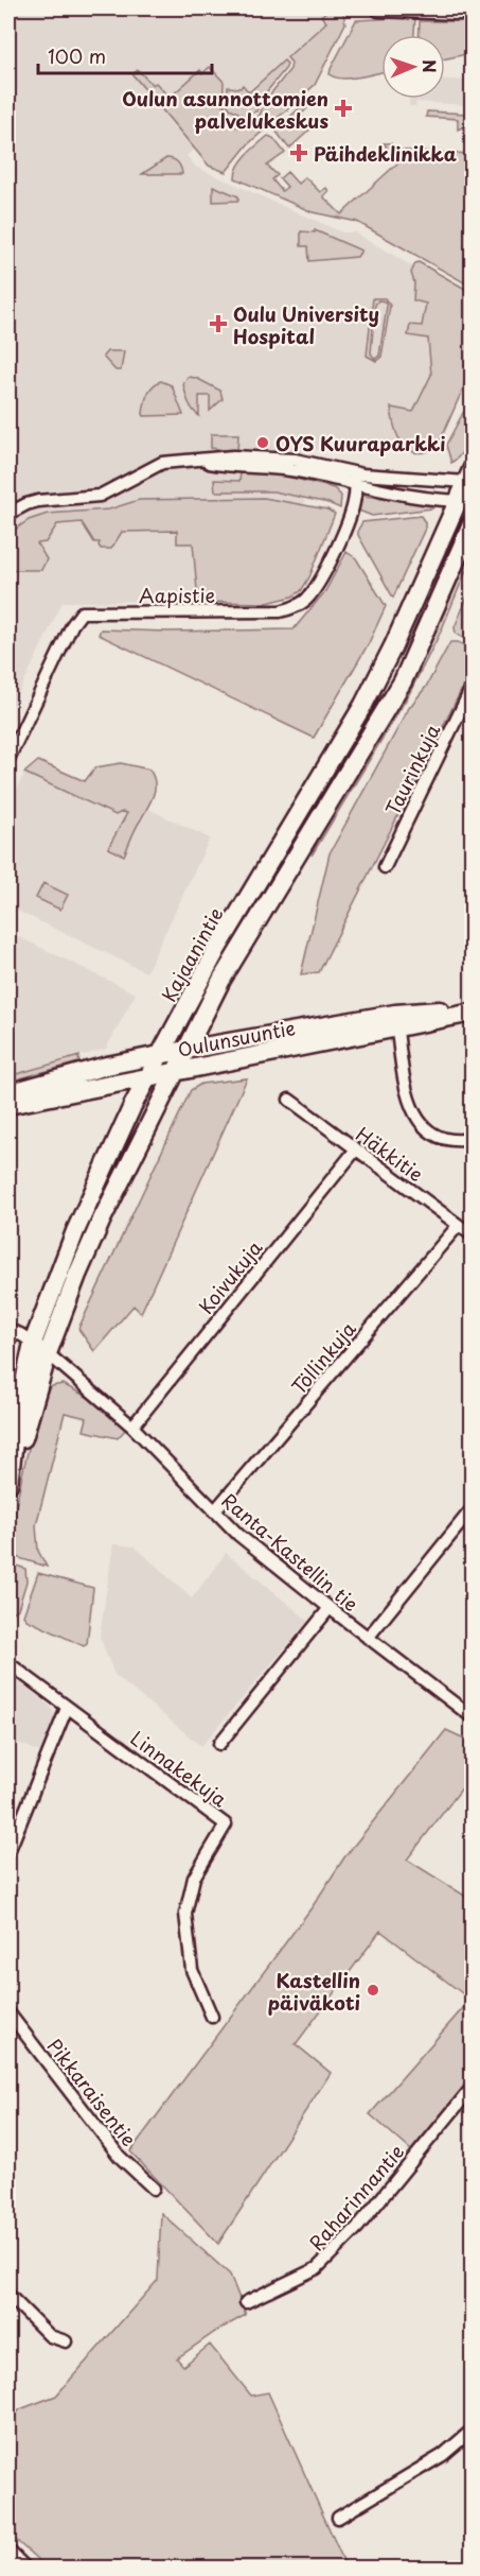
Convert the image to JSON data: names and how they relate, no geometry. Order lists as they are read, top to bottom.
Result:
{
  "streets": {
    "main road": ["Kajaanintie", "Oulunsuuntie"],
    "street": [
      "Aapistie",
      "Taurinkuja",
      "Häkkitie",
      "Koivukuja",
      "Töllinkuja",
      "Ranta-Kastellin tie",
      "Linnakekuja",
      "Pikkaraisentie",
      "Raharinnantie"
    ]
  },
  "crossings": [
    ["Kajaanintie", "Oulunsuuntie"],
    ["Kajaanintie", "Ranta-Kastellin tie"],
    ["Häkkitie", "Koivukuja"],
    ["Häkkitie", "Töllinkuja"],
    ["Koivukuja", "Ranta-Kastellin tie"],
    ["Töllinkuja", "Ranta-Kastellin tie"]
  ],
  "places": {
    "health": ["Oulun asunnottomien palvelukeskus", "Päihdeklinikka", "Oulu University Hospital"],
    "other": ["OYS Kuuraparkki", "Kastellin päiväkoti"]
  },
  "scale_bar": "100 m",
  "north": "right"
}
